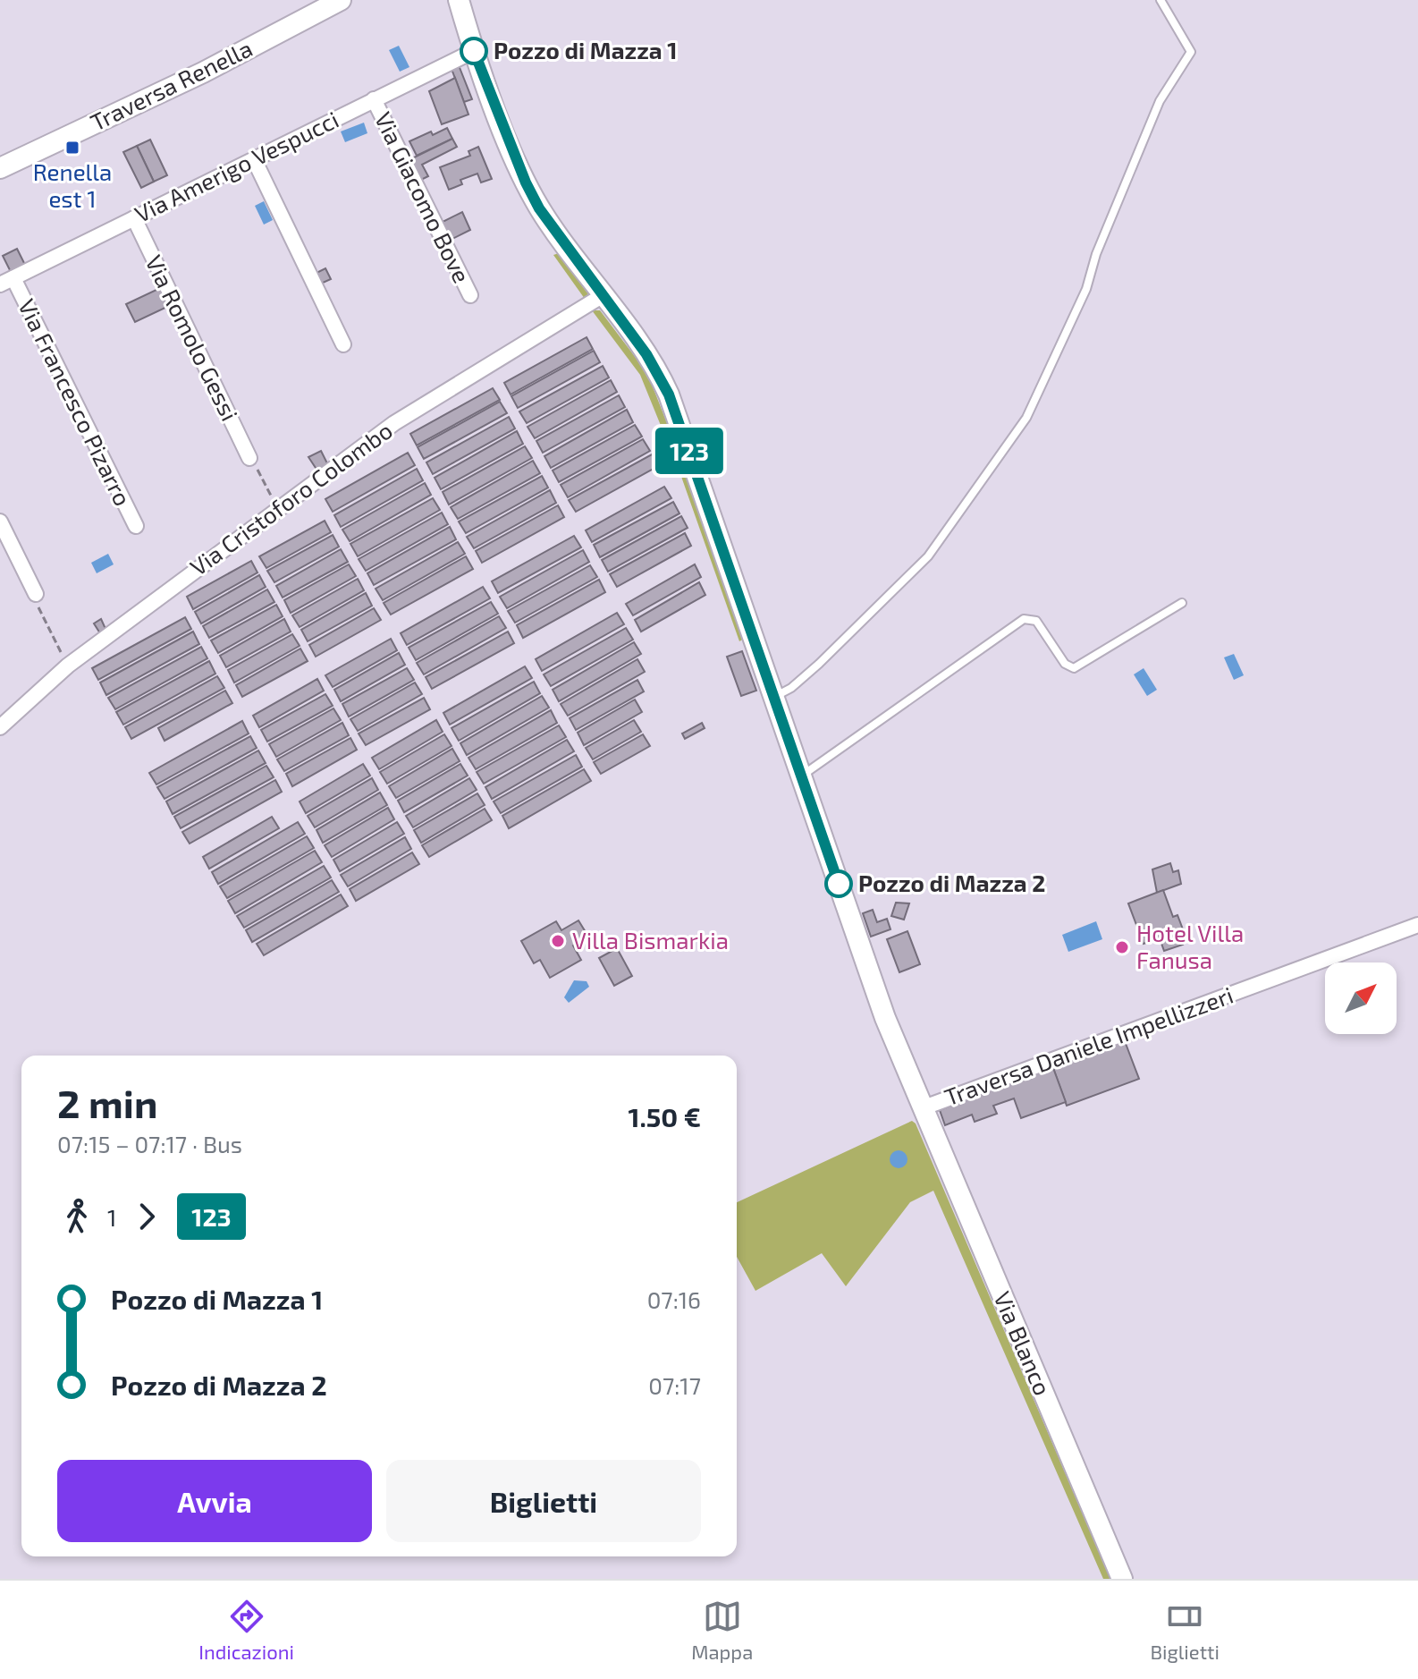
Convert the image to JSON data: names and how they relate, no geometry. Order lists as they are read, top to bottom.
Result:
{
  "streets": {
    "street": [
      "Traversa Renella",
      "Via Amerigo Vespucci",
      "Via Giacomo Bove",
      "Via Romolo Gessi",
      "Via Francesco Pizarro",
      "Via Cristoforo Colombo",
      "Traversa Daniele Impellizzeri",
      "Via Blanco"
    ]
  },
  "crossings": [
    ["Via Amerigo Vespucci", "Via Giacomo Bove"],
    ["Via Amerigo Vespucci", "Via Romolo Gessi"],
    ["Via Amerigo Vespucci", "Via Francesco Pizarro"],
    ["Via Amerigo Vespucci", "Via Blanco"],
    ["Via Cristoforo Colombo", "Via Blanco"],
    ["Traversa Daniele Impellizzeri", "Via Blanco"]
  ],
  "places": {
    "other": [
      "Pozzo di Mazza 1",
      "Pozzo di Mazza 2",
      "Villa Bismarkia",
      "Hotel Villa Fanusa"
    ],
    "transit": ["Renella est 1"]
  },
  "lines": ["bus line 123"],
  "north": "top right",
  "page": {
    "on_map": "123",
    "heading": ["2 min", "07:15 – 07:17 · Bus", "1.50 €"],
    "legs": ["1", "123"],
    "list": [
      {
        "name": "Pozzo di Mazza 1",
        "value": "07:16"
      },
      {
        "name": "Pozzo di Mazza 2",
        "value": "07:17"
      }
    ],
    "buttons": ["Avvia", "Biglietti"],
    "tabs": ["Indicazioni", "Mappa", "Biglietti"]
  }
}
